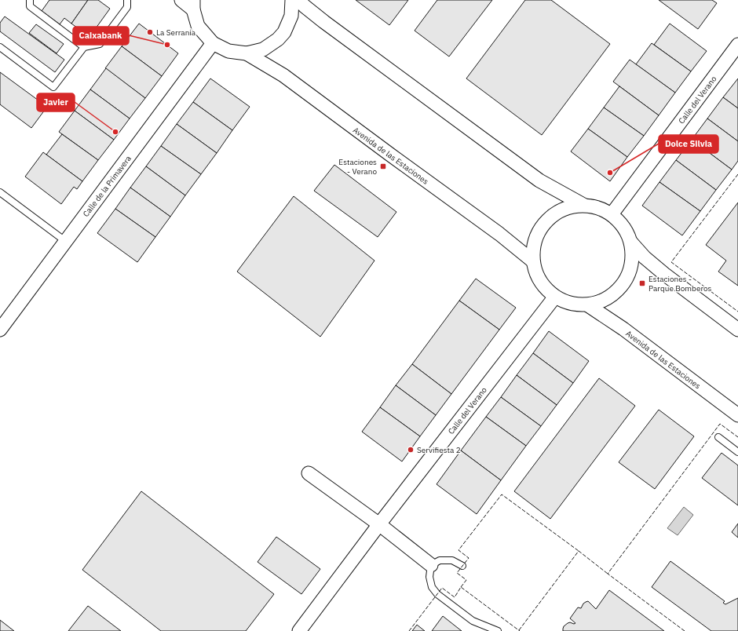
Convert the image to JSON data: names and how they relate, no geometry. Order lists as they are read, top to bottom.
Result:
{
  "streets": {
    "street": ["Calle del Verano", "Avenida de las Estaciones", "Calle de la Primavera"]
  },
  "crossings": [
    ["Calle del Verano", "Avenida de las Estaciones"]
  ],
  "places": {
    "other": [
      "La Serranía",
      "Caixabank",
      "Javier",
      "Dolce Silvia",
      "Servifiesta 2"
    ],
    "transit": ["Estaciones - Verano", "Estaciones - Parque Bomberos"]
  }
}
